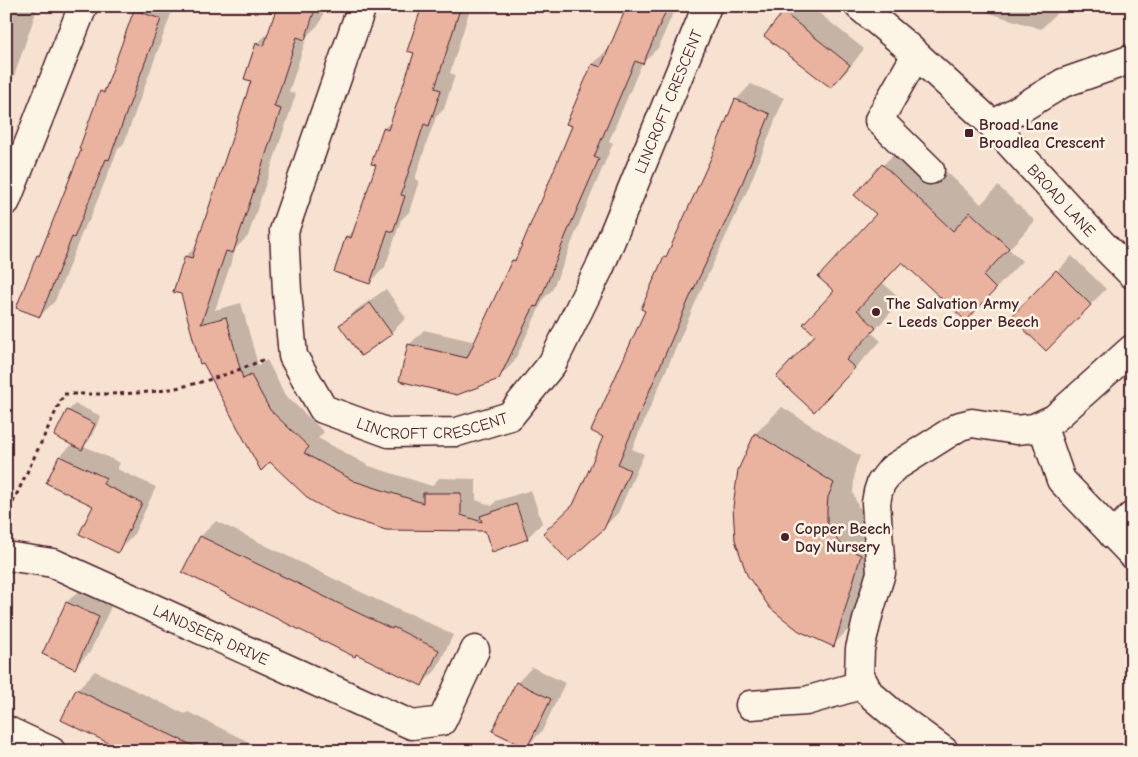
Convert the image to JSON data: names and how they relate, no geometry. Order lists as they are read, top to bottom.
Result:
{
  "streets": {
    "street": ["LINCROFT CRESCENT", "BROAD LANE", "LANDSEER DRIVE"]
  },
  "places": {
    "transit": ["Broad Lane Broadlea Crescent"],
    "other": ["The Salvation Army - Leeds Copper Beech", "Copper Beech Day Nursery"]
  }
}
